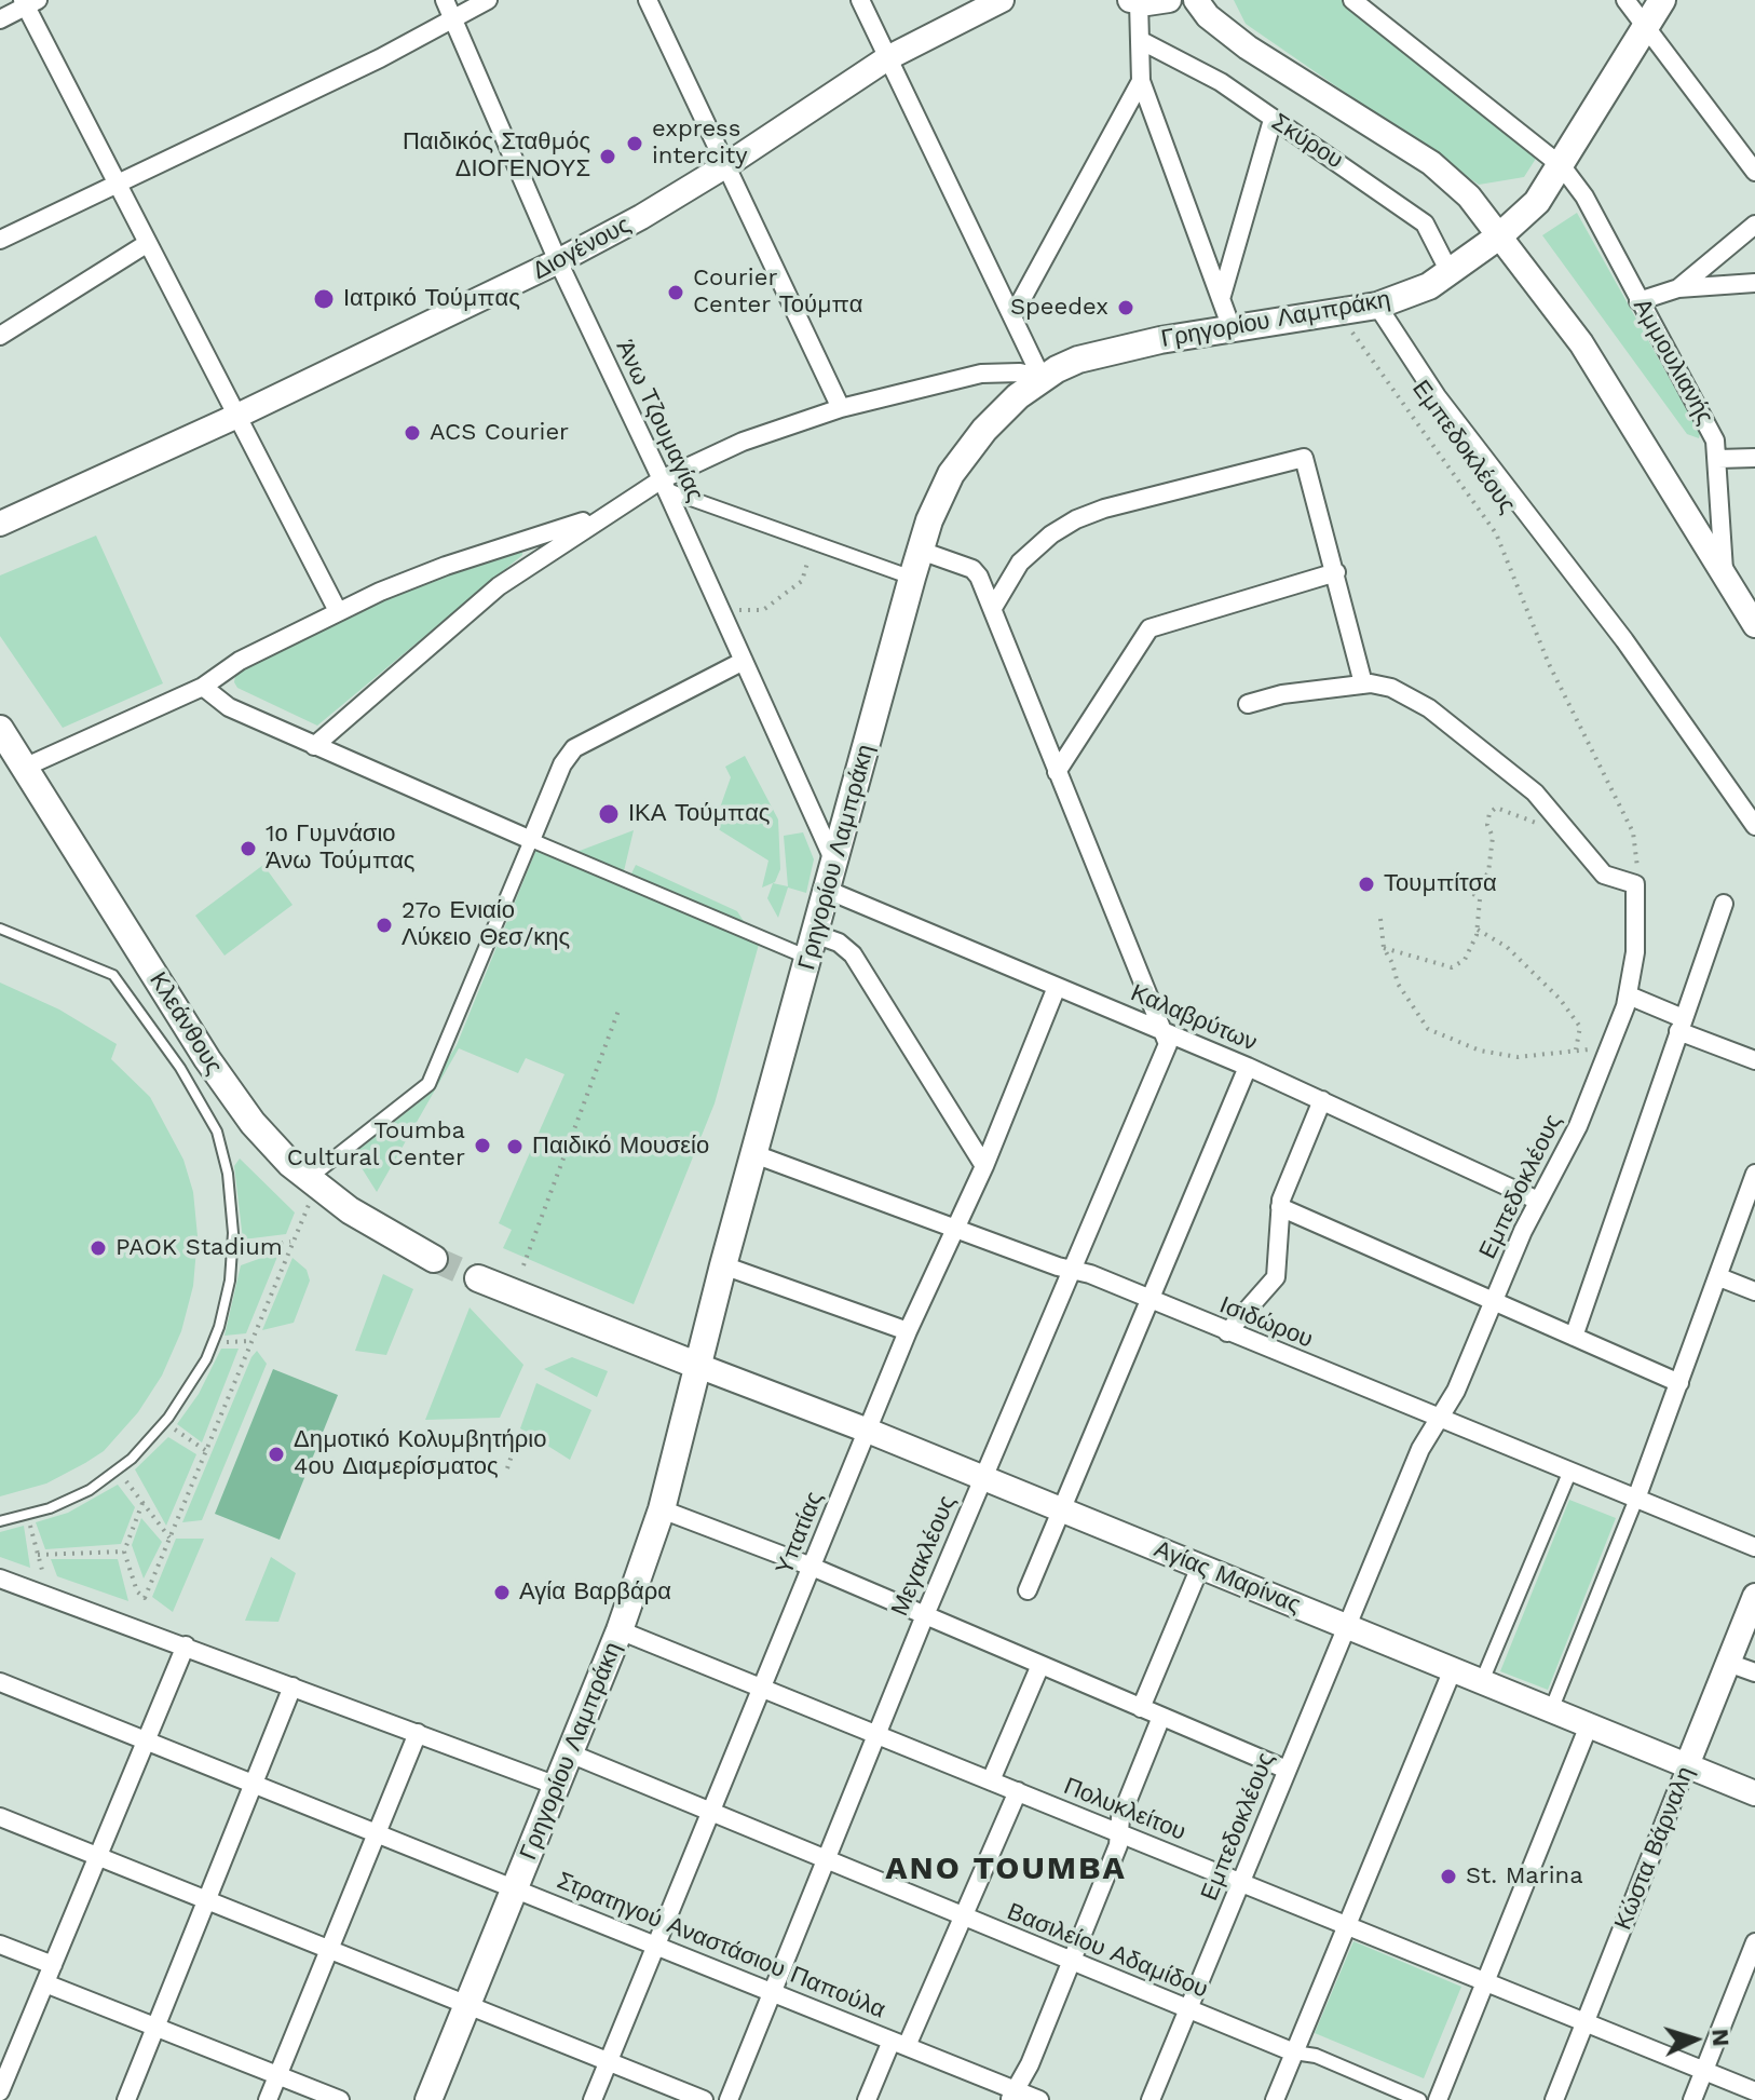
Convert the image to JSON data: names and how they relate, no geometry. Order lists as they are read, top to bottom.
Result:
{
  "streets": {
    "main road": ["Γρηγορίου Λαμπράκη", "Κλεάνθους"],
    "street": [
      "Σκύρου",
      "Διογένους",
      "Αμμουλιανής",
      "Άνω Τζουμαγίας",
      "Εμπεδοκλέους",
      "Καλαβρύτων",
      "Ισιδώρου",
      "Υπατίας",
      "Μεγακλέους",
      "Αγίας Μαρίνας",
      "Πολυκλείτου",
      "Κώστα Βάρναλη",
      "Στρατηγού Αναστάσιου Παπούλα",
      "Βασιλείου Αδαμίδου"
    ]
  },
  "crossings": [
    ["Σκύρου", "Γρηγορίου Λαμπράκη"],
    ["Σκύρου", "Αμμουλιανής"],
    ["Διογένους", "Άνω Τζουμαγίας"],
    ["Γρηγορίου Λαμπράκη", "Αμμουλιανής"],
    ["Γρηγορίου Λαμπράκη", "Άνω Τζουμαγίας"],
    ["Γρηγορίου Λαμπράκη", "Εμπεδοκλέους"],
    ["Γρηγορίου Λαμπράκη", "Καλαβρύτων"],
    ["Γρηγορίου Λαμπράκη", "Ισιδώρου"],
    ["Γρηγορίου Λαμπράκη", "Αγίας Μαρίνας"],
    ["Γρηγορίου Λαμπράκη", "Πολυκλείτου"],
    ["Γρηγορίου Λαμπράκη", "Στρατηγού Αναστάσιου Παπούλα"],
    ["Γρηγορίου Λαμπράκη", "Βασιλείου Αδαμίδου"],
    ["Εμπεδοκλέους", "Καλαβρύτων"],
    ["Εμπεδοκλέους", "Ισιδώρου"],
    ["Εμπεδοκλέους", "Αγίας Μαρίνας"],
    ["Εμπεδοκλέους", "Πολυκλείτου"],
    ["Εμπεδοκλέους", "Βασιλείου Αδαμίδου"],
    ["Καλαβρύτων", "Υπατίας"],
    ["Καλαβρύτων", "Μεγακλέους"],
    ["Ισιδώρου", "Υπατίας"],
    ["Ισιδώρου", "Μεγακλέους"],
    ["Υπατίας", "Αγίας Μαρίνας"],
    ["Υπατίας", "Πολυκλείτου"],
    ["Υπατίας", "Στρατηγού Αναστάσιου Παπούλα"],
    ["Υπατίας", "Βασιλείου Αδαμίδου"],
    ["Μεγακλέους", "Αγίας Μαρίνας"],
    ["Μεγακλέους", "Πολυκλείτου"],
    ["Μεγακλέους", "Στρατηγού Αναστάσιου Παπούλα"],
    ["Μεγακλέους", "Βασιλείου Αδαμίδου"],
    ["Αγίας Μαρίνας", "Κώστα Βάρναλη"],
    ["Πολυκλείτου", "Κώστα Βάρναλη"]
  ],
  "districts": ["ANO TOUMBA"],
  "places": [
    "express intercity",
    "Παιδικός Σταθμός ΔΙΟΓΕΝΟΥΣ",
    "Courier Center Τούμπα",
    "Ιατρικό Τούμπας",
    "Speedex",
    "ACS Courier",
    "ΙΚΑ Τούμπας",
    "1ο Γυμνάσιο Άνω Τούμπας",
    "Τουμπίτσα",
    "27o Ενιαίο Λύκειο Θεσ/κης",
    "Toumba Cultural Center",
    "Παιδικό Μουσείο",
    "PAOK Stadium",
    "Δημοτικό Κολυμβητήριο 4ου Διαμερίσματος",
    "Αγία Βαρβάρα",
    "St. Marina"
  ],
  "north": "right"
}
